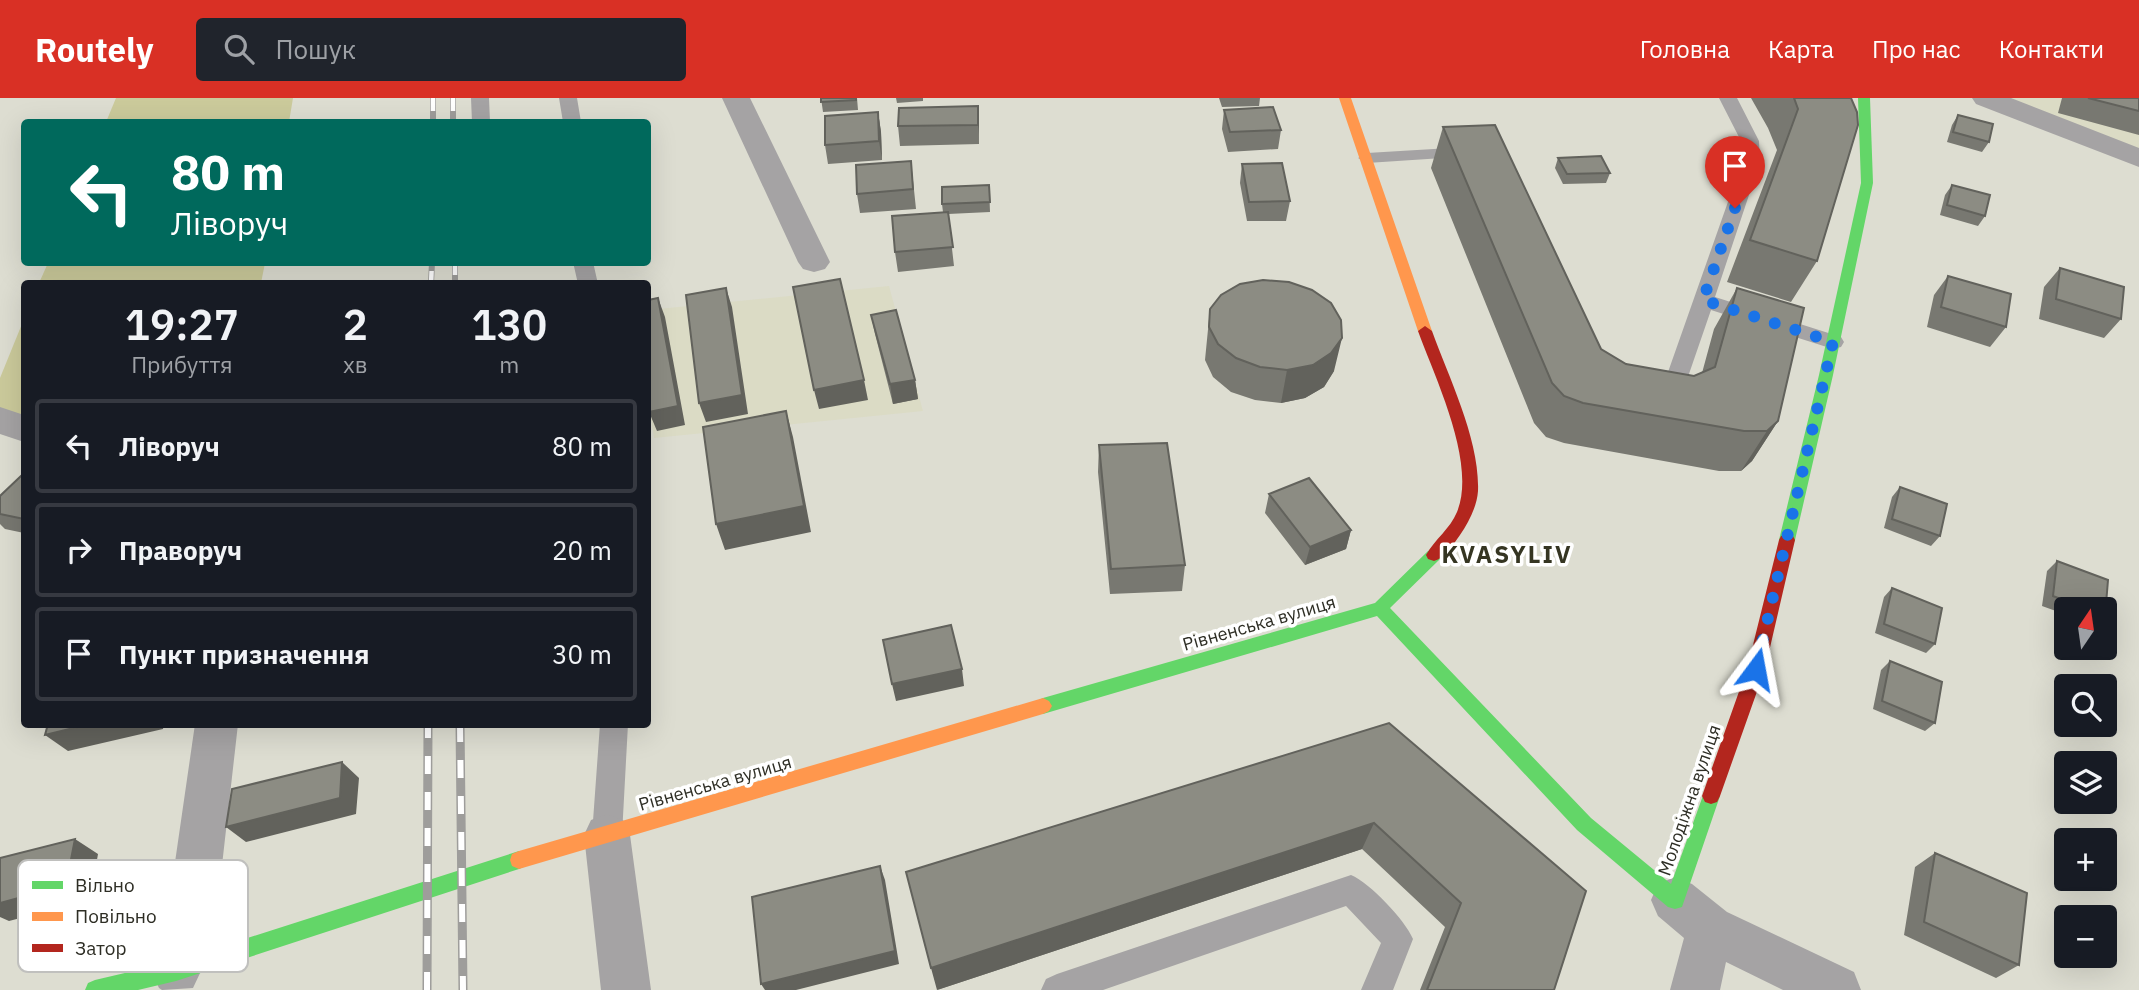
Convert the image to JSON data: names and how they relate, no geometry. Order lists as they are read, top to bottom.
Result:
{
  "streets": {
    "main road": ["Рівненська вулиця", "Молодіжна вулиця"]
  },
  "districts": ["KVASYLIV"],
  "legend": ["Вільно", "Повільно", "Затор"],
  "north": "top",
  "page": {
    "header": "Routely",
    "search": "Пошук",
    "nav": [
      "Головна",
      "Карта",
      "Про нас",
      "Контакти"
    ],
    "turn": ["80 m", "Ліворуч"],
    "eta": [
      "19:27",
      "Прибуття",
      "2",
      "хв",
      "130",
      "m"
    ],
    "list": [
      {
        "name": "Ліворуч",
        "value": "80 m"
      },
      {
        "name": "Праворуч",
        "value": "20 m"
      },
      {
        "name": "Пункт призначення",
        "value": "30 m"
      }
    ],
    "map_buttons": ["+", "−"]
  }
}
